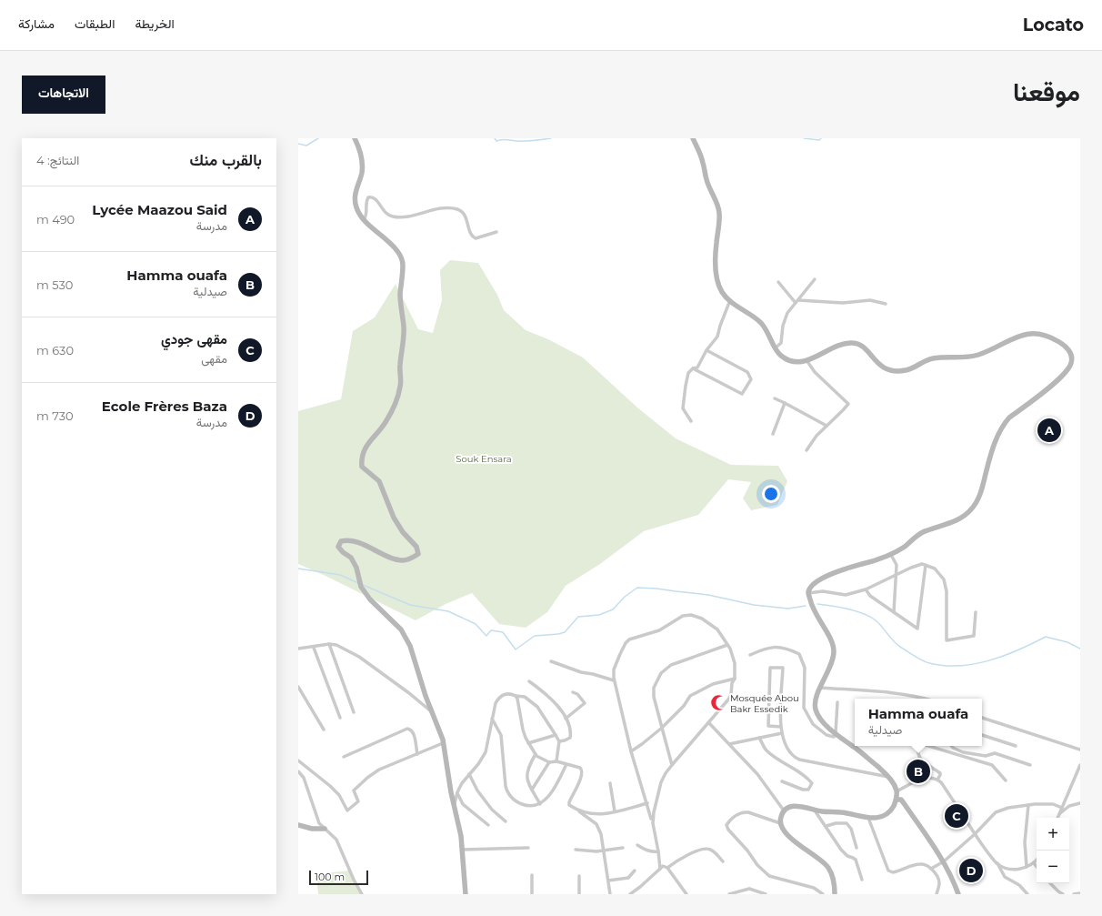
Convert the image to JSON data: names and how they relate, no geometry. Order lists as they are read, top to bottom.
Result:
{
  "parks": ["Souk Ensara"],
  "places": {
    "mosque": ["Mosquée Abou Bakr Essedik"]
  },
  "scale_bar": "100 m",
  "page": {
    "header": "Locato",
    "nav": ["الخريطة", "الطبقات", "مشاركة"],
    "title": "موقعنا",
    "buttons": "الاتجاهات",
    "heading": ["بالقرب منك", "النتائج: 4"],
    "list": [
      {
        "mark": "A",
        "name": "Lycée Maazou Said",
        "note": "مدرسة",
        "value": "490 m"
      },
      {
        "mark": "B",
        "name": "Hamma ouafa",
        "note": "صيدلية",
        "value": "530 m"
      },
      {
        "mark": "C",
        "name": "مقهى جودي",
        "note": "مقهى",
        "value": "630 m"
      },
      {
        "mark": "D",
        "name": "Ecole Frères Baza",
        "note": "مدرسة",
        "value": "730 m"
      }
    ],
    "pins": [
      "A",
      "B",
      "C",
      "D"
    ],
    "popup": ["Hamma ouafa", "صيدلية"],
    "map_buttons": ["+", "−"],
    "scale": "100 m"
  }
}
